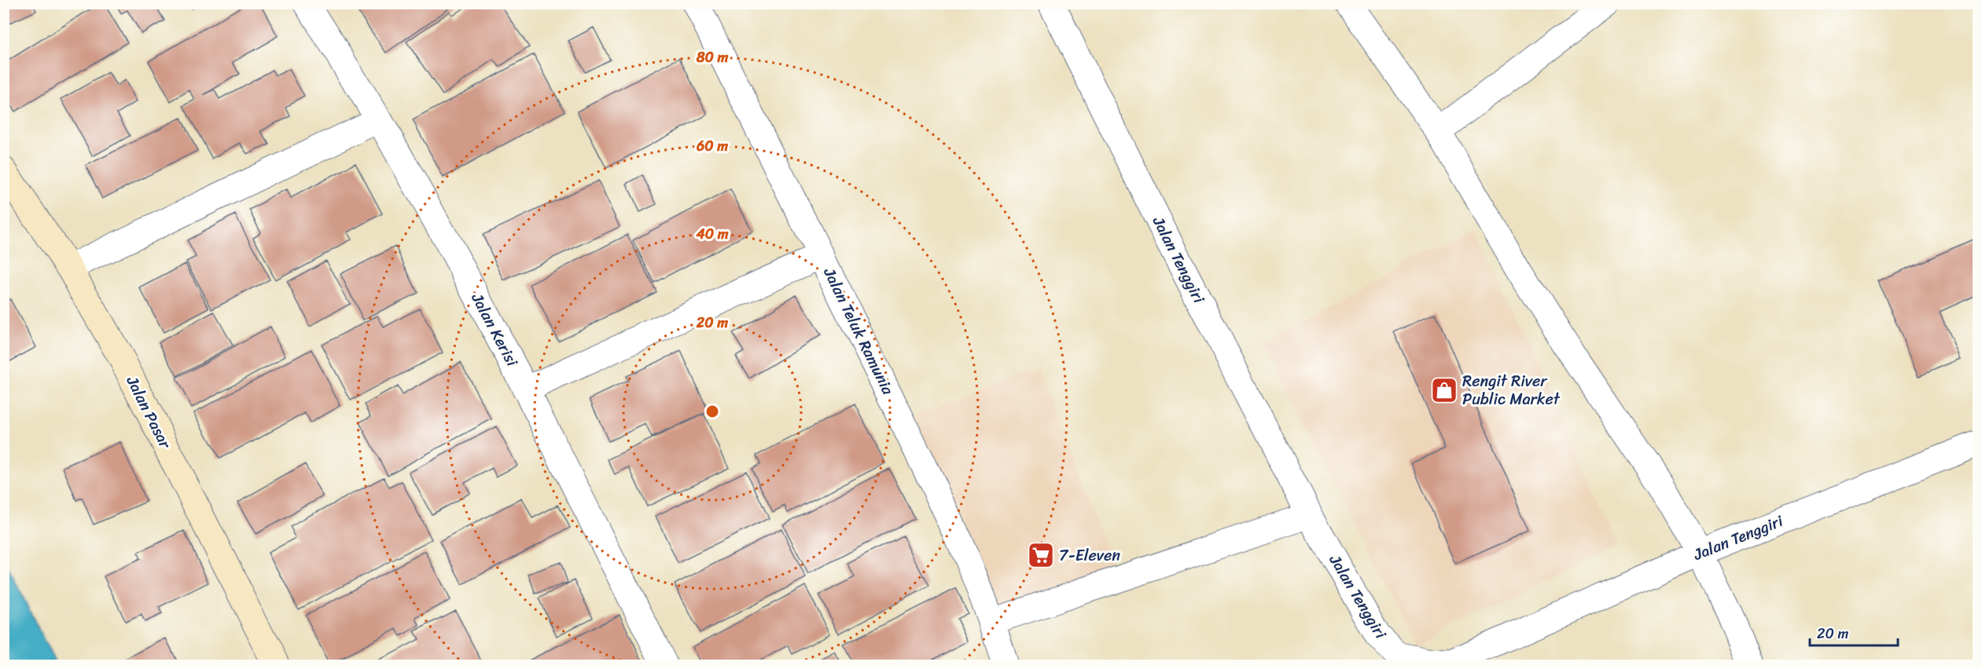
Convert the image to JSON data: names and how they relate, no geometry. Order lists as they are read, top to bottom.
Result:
{
  "streets": {
    "main road": ["Jalan Pasar"],
    "street": ["Jalan Tenggiri", "Jalan Kerisi", "Jalan Teluk Ramunia"]
  },
  "places": {
    "shop": ["Rengit River Public Market"],
    "supermarket": ["7-Eleven"]
  },
  "scale_bar": "20 m",
  "rings": [
    "80 m",
    "60 m",
    "40 m",
    "20 m"
  ]
}
